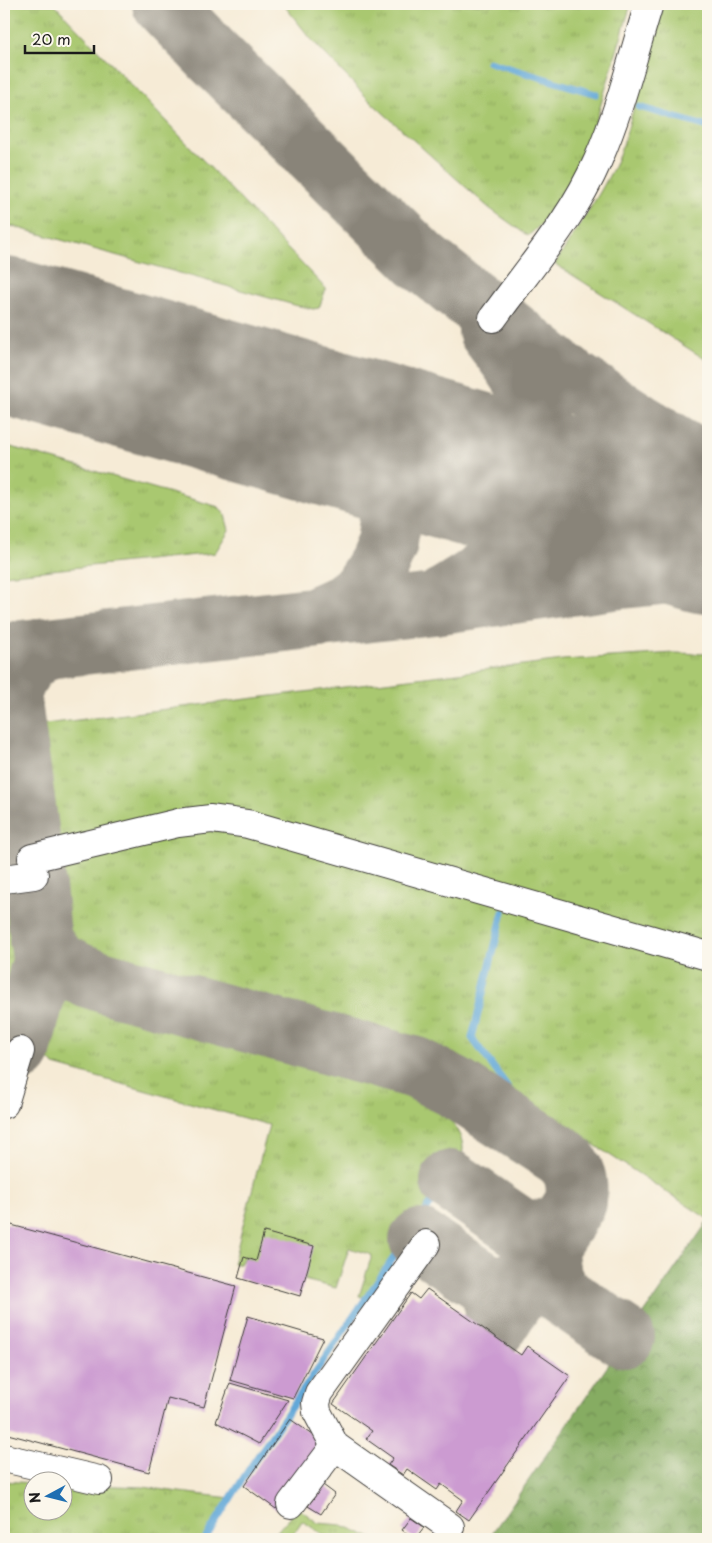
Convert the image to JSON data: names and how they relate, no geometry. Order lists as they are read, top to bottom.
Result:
{
  "scale_bar": "20 m",
  "north": "left"
}
